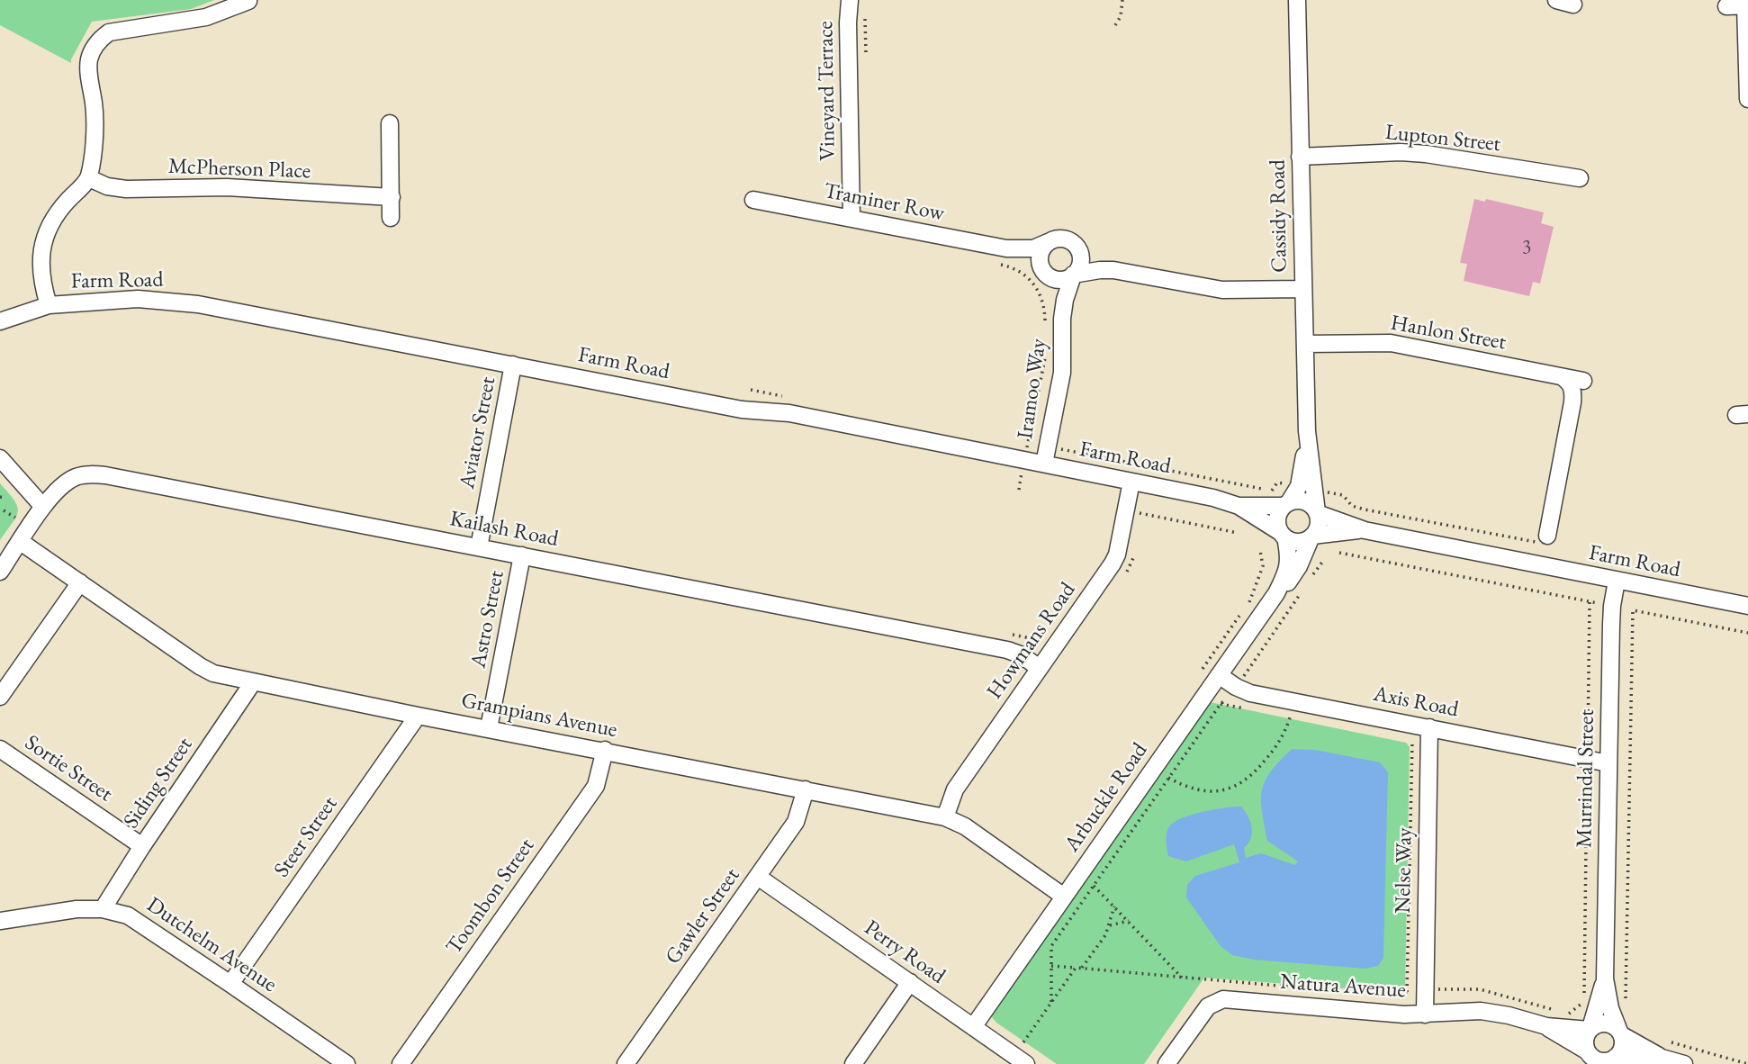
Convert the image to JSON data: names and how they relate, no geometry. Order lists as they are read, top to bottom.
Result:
{
  "streets": {
    "street": [
      "Vineyard Terrace",
      "Lupton Street",
      "McPherson Place",
      "Traminer Row",
      "Cassidy Road",
      "Farm Road",
      "Hanlon Street",
      "Iramoo Way",
      "Aviator Street",
      "Kailash Road",
      "Astro Street",
      "Howmans Road",
      "Axis Road",
      "Grampians Avenue",
      "Sortie Street",
      "Murrindal Street",
      "Siding Street",
      "Arbuckle Road",
      "Steer Street",
      "Nelse Way",
      "Toombon Street",
      "Gawler Street",
      "Dutchelm Avenue",
      "Perry Road",
      "Natura Avenue"
    ]
  },
  "crossings": [
    ["Vineyard Terrace", "Traminer Row"],
    ["Lupton Street", "Cassidy Road"],
    ["Traminer Row", "Iramoo Way"],
    ["Cassidy Road", "Farm Road"],
    ["Cassidy Road", "Hanlon Street"],
    ["Cassidy Road", "Arbuckle Road"],
    ["Farm Road", "Iramoo Way"],
    ["Farm Road", "Aviator Street"],
    ["Farm Road", "Howmans Road"],
    ["Farm Road", "Murrindal Street"],
    ["Farm Road", "Arbuckle Road"],
    ["Aviator Street", "Kailash Road"],
    ["Kailash Road", "Astro Street"],
    ["Kailash Road", "Howmans Road"],
    ["Kailash Road", "Grampians Avenue"],
    ["Astro Street", "Grampians Avenue"],
    ["Howmans Road", "Grampians Avenue"],
    ["Axis Road", "Murrindal Street"],
    ["Axis Road", "Arbuckle Road"],
    ["Axis Road", "Nelse Way"],
    ["Grampians Avenue", "Siding Street"],
    ["Grampians Avenue", "Arbuckle Road"],
    ["Grampians Avenue", "Steer Street"],
    ["Grampians Avenue", "Toombon Street"],
    ["Grampians Avenue", "Gawler Street"],
    ["Sortie Street", "Siding Street"],
    ["Murrindal Street", "Natura Avenue"],
    ["Siding Street", "Dutchelm Avenue"],
    ["Arbuckle Road", "Perry Road"],
    ["Steer Street", "Dutchelm Avenue"],
    ["Nelse Way", "Natura Avenue"],
    ["Gawler Street", "Perry Road"]
  ],
  "house_numbers": ["3"]
}
